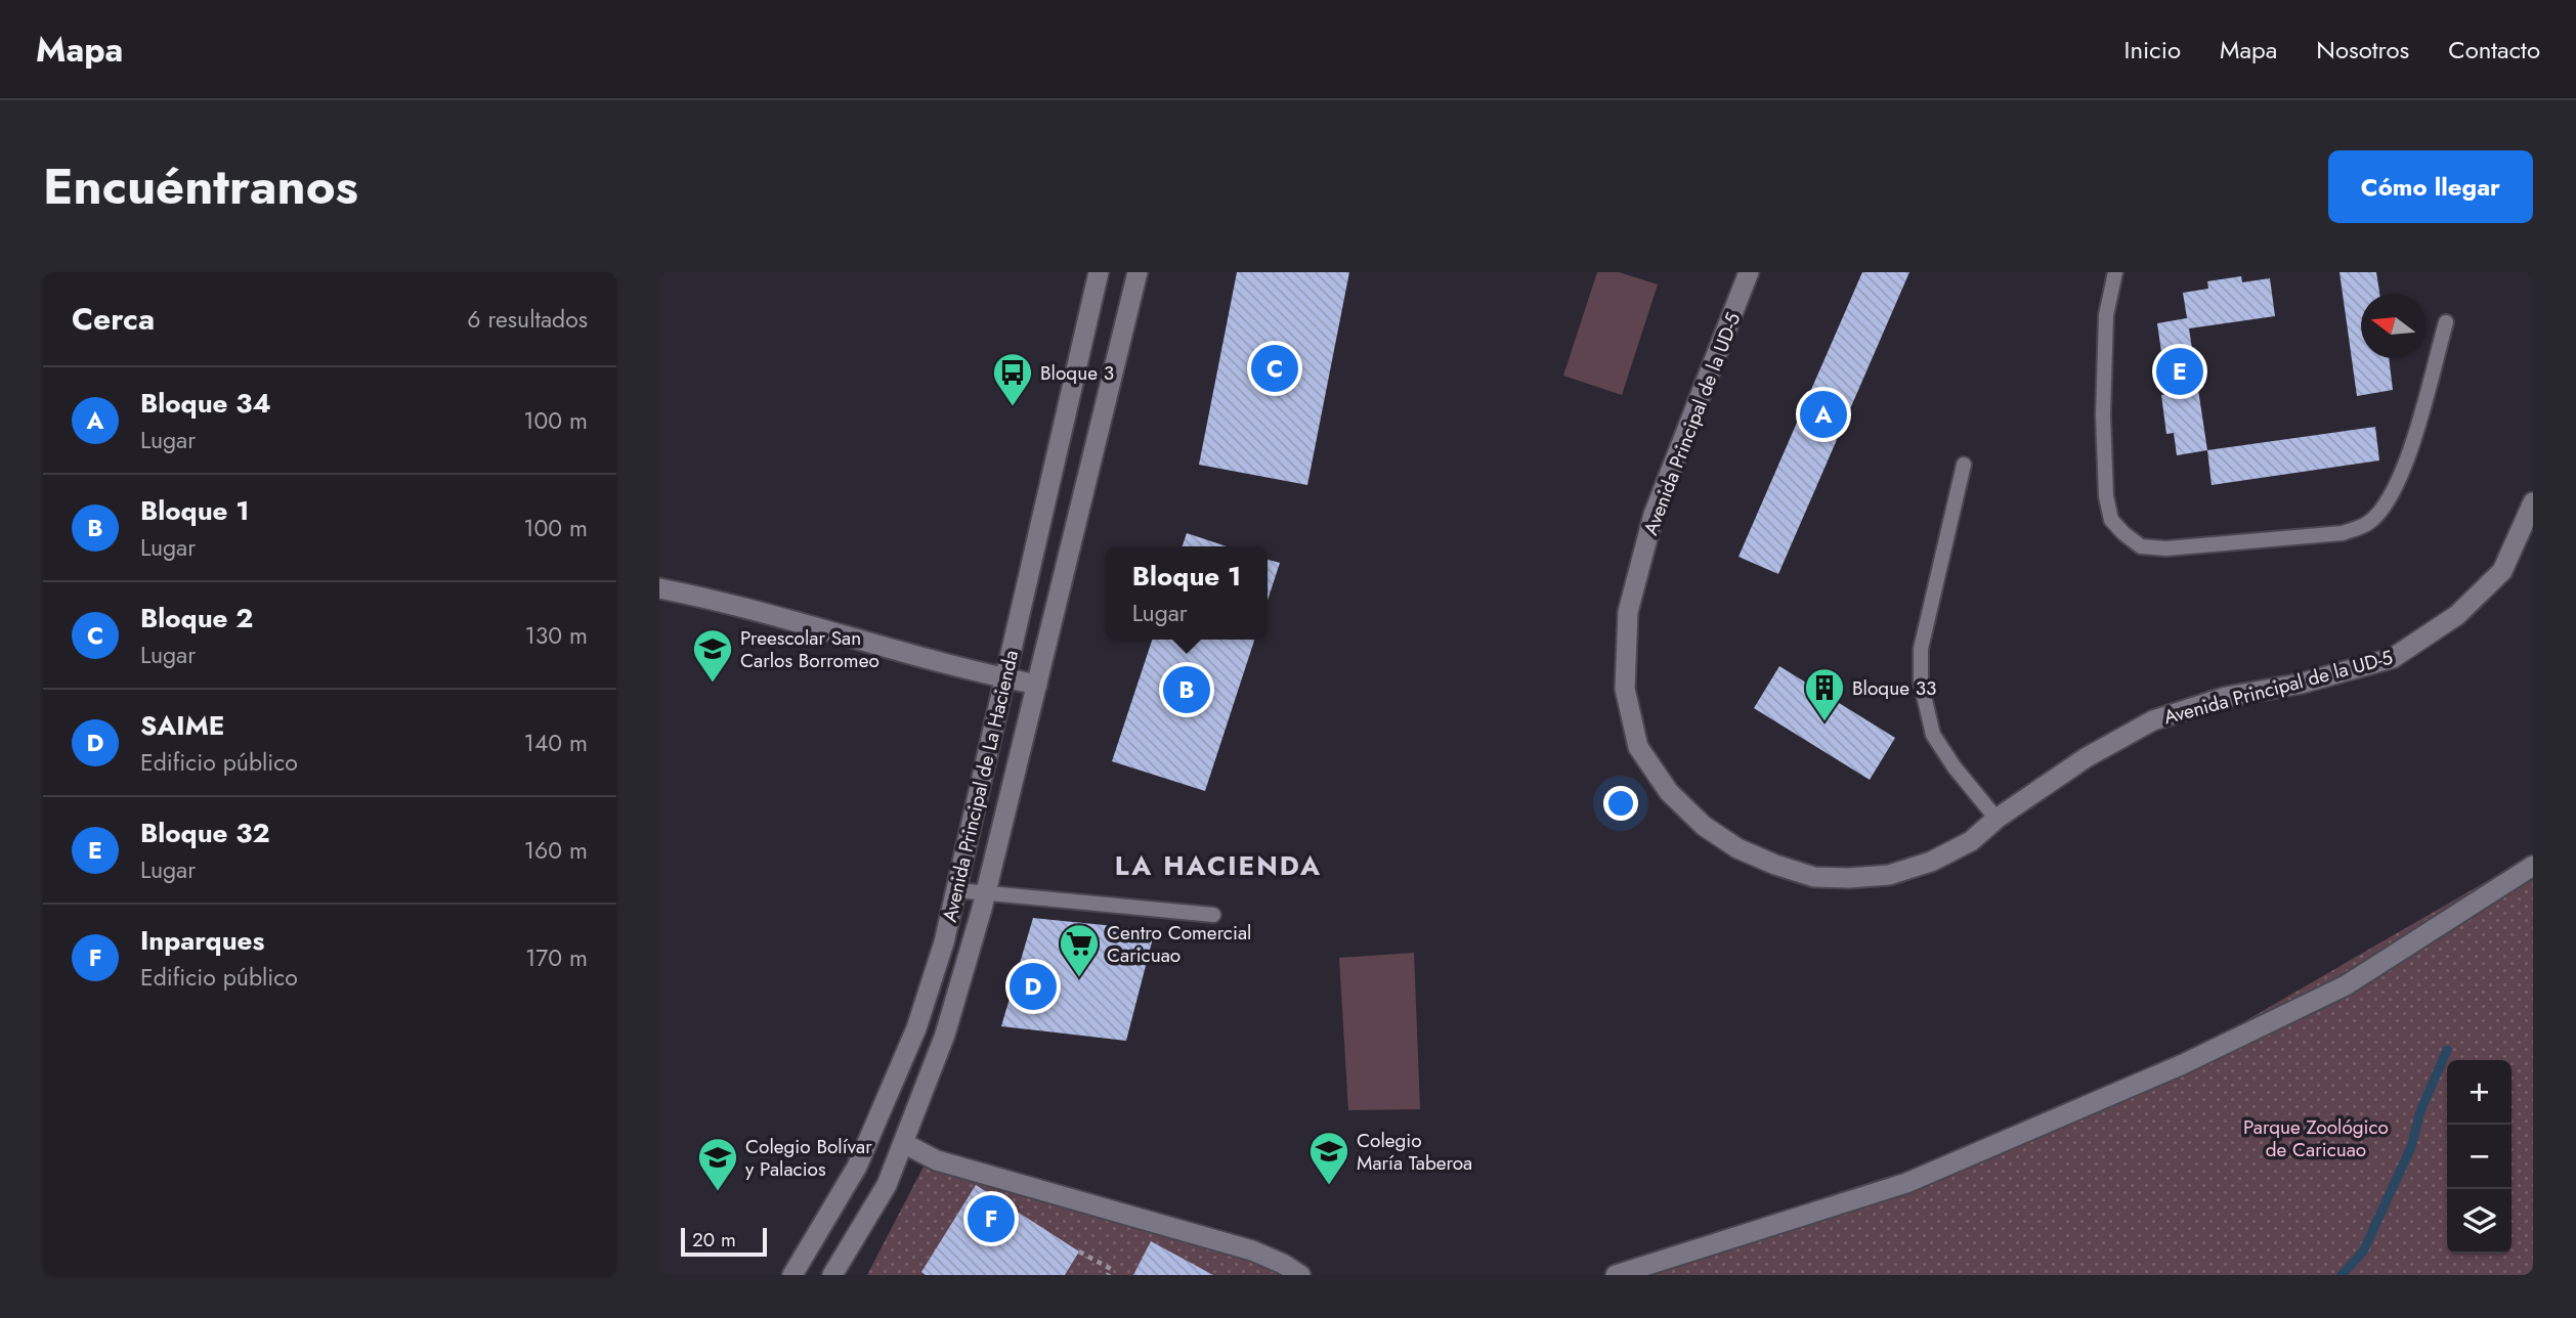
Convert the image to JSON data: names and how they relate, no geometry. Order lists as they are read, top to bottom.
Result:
{
  "streets": {
    "street": ["Avenida Principal de la UD-5", "Avenida Principal de La Hacienda"]
  },
  "districts": ["LA HACIENDA"],
  "parks": ["Parque Zoológico de Caricuao"],
  "places": {
    "bus stop": ["Bloque 3"],
    "school or university": ["Preescolar San Carlos Borromeo", "Colegio María Taberoa", "Colegio Bolívar y Palacios"],
    "building": ["Bloque 33"],
    "supermarket": ["Centro Comercial Caricuao"]
  },
  "scale_bar": "20 m",
  "north": "left",
  "page": {
    "header": "Mapa",
    "nav": [
      "Inicio",
      "Mapa",
      "Nosotros",
      "Contacto"
    ],
    "title": "Encuéntranos",
    "buttons": "Cómo llegar",
    "heading": ["Cerca", "6 resultados"],
    "pins": [
      "C",
      "E",
      "A",
      "B",
      "D",
      "F"
    ],
    "list": [
      {
        "mark": "A",
        "name": "Bloque 34",
        "note": "Lugar",
        "value": "100 m"
      },
      {
        "mark": "B",
        "name": "Bloque 1",
        "note": "Lugar",
        "value": "100 m"
      },
      {
        "mark": "C",
        "name": "Bloque 2",
        "note": "Lugar",
        "value": "130 m"
      },
      {
        "mark": "D",
        "name": "SAIME",
        "note": "Edificio público",
        "value": "140 m"
      },
      {
        "mark": "E",
        "name": "Bloque 32",
        "note": "Lugar",
        "value": "160 m"
      },
      {
        "mark": "F",
        "name": "Inparques",
        "note": "Edificio público",
        "value": "170 m"
      }
    ],
    "popup": ["Bloque 1", "Lugar"],
    "map_buttons": ["+", "−"],
    "scale": "20 m"
  }
}
